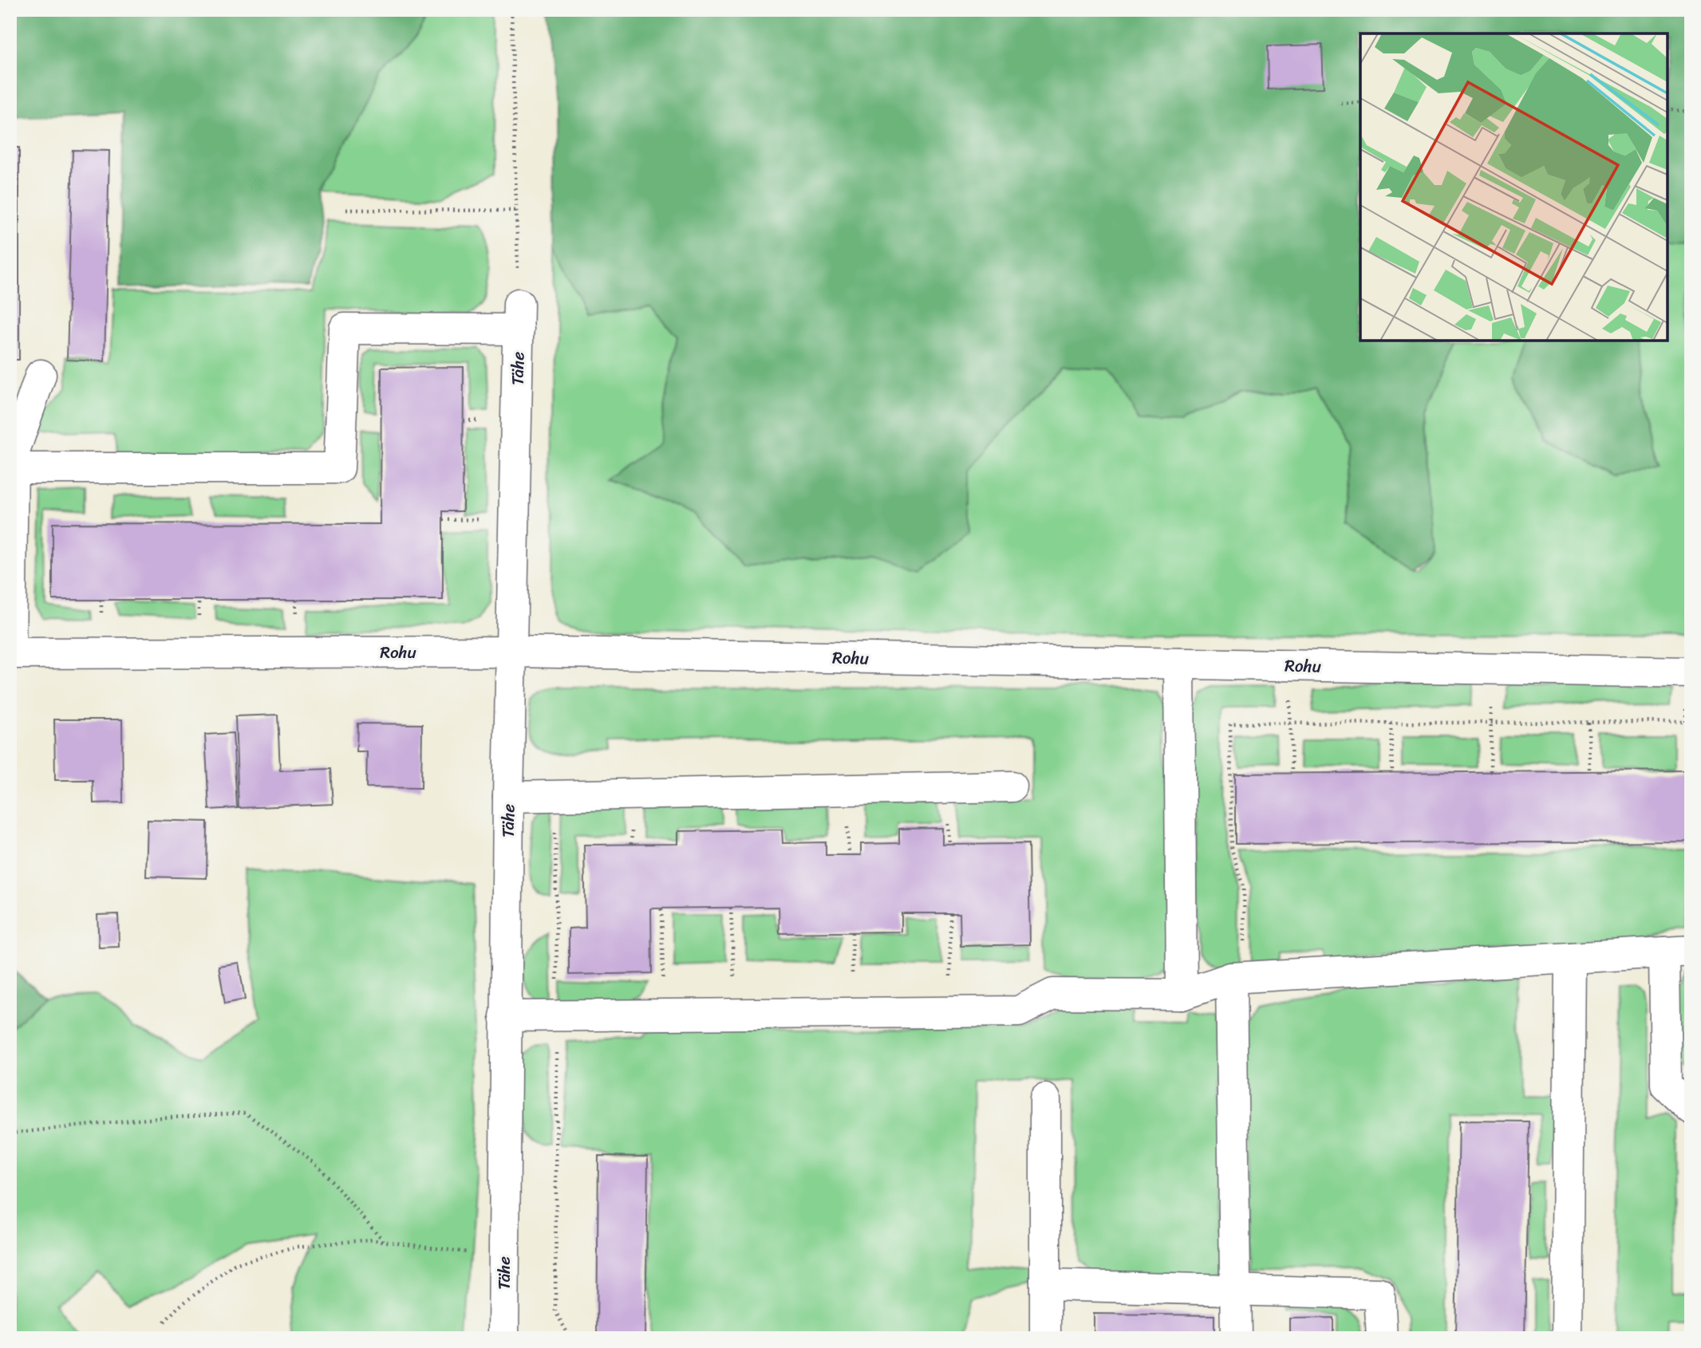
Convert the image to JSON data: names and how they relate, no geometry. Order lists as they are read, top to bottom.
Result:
{
  "streets": {
    "street": ["Tähe", "Rohu"]
  },
  "crossings": [
    ["Tähe", "Rohu"]
  ]
}
